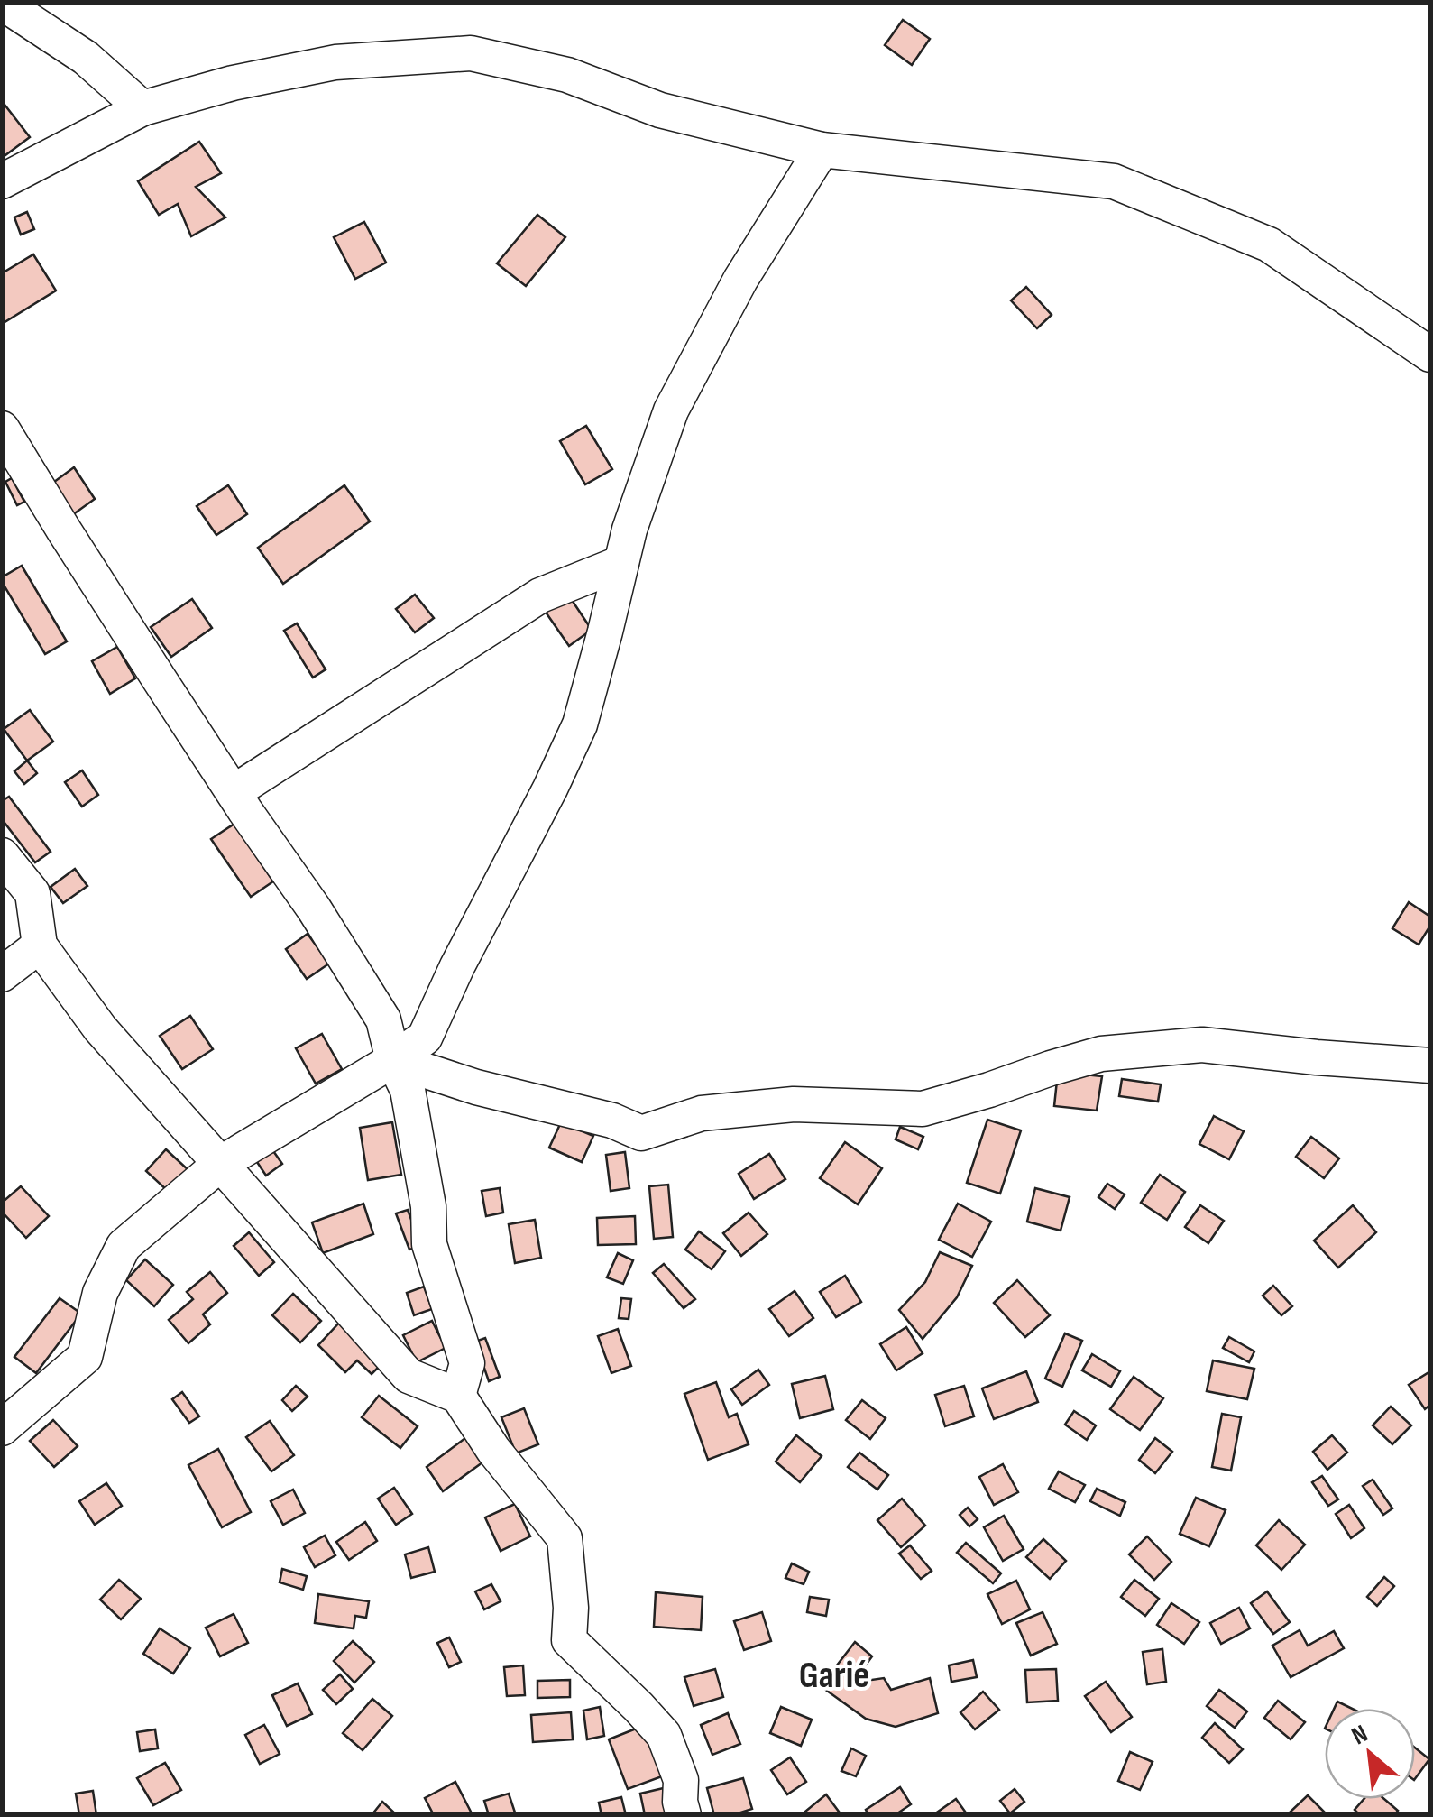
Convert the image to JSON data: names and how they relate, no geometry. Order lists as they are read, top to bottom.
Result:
{
  "districts": ["Garié"],
  "north": "top left"
}
